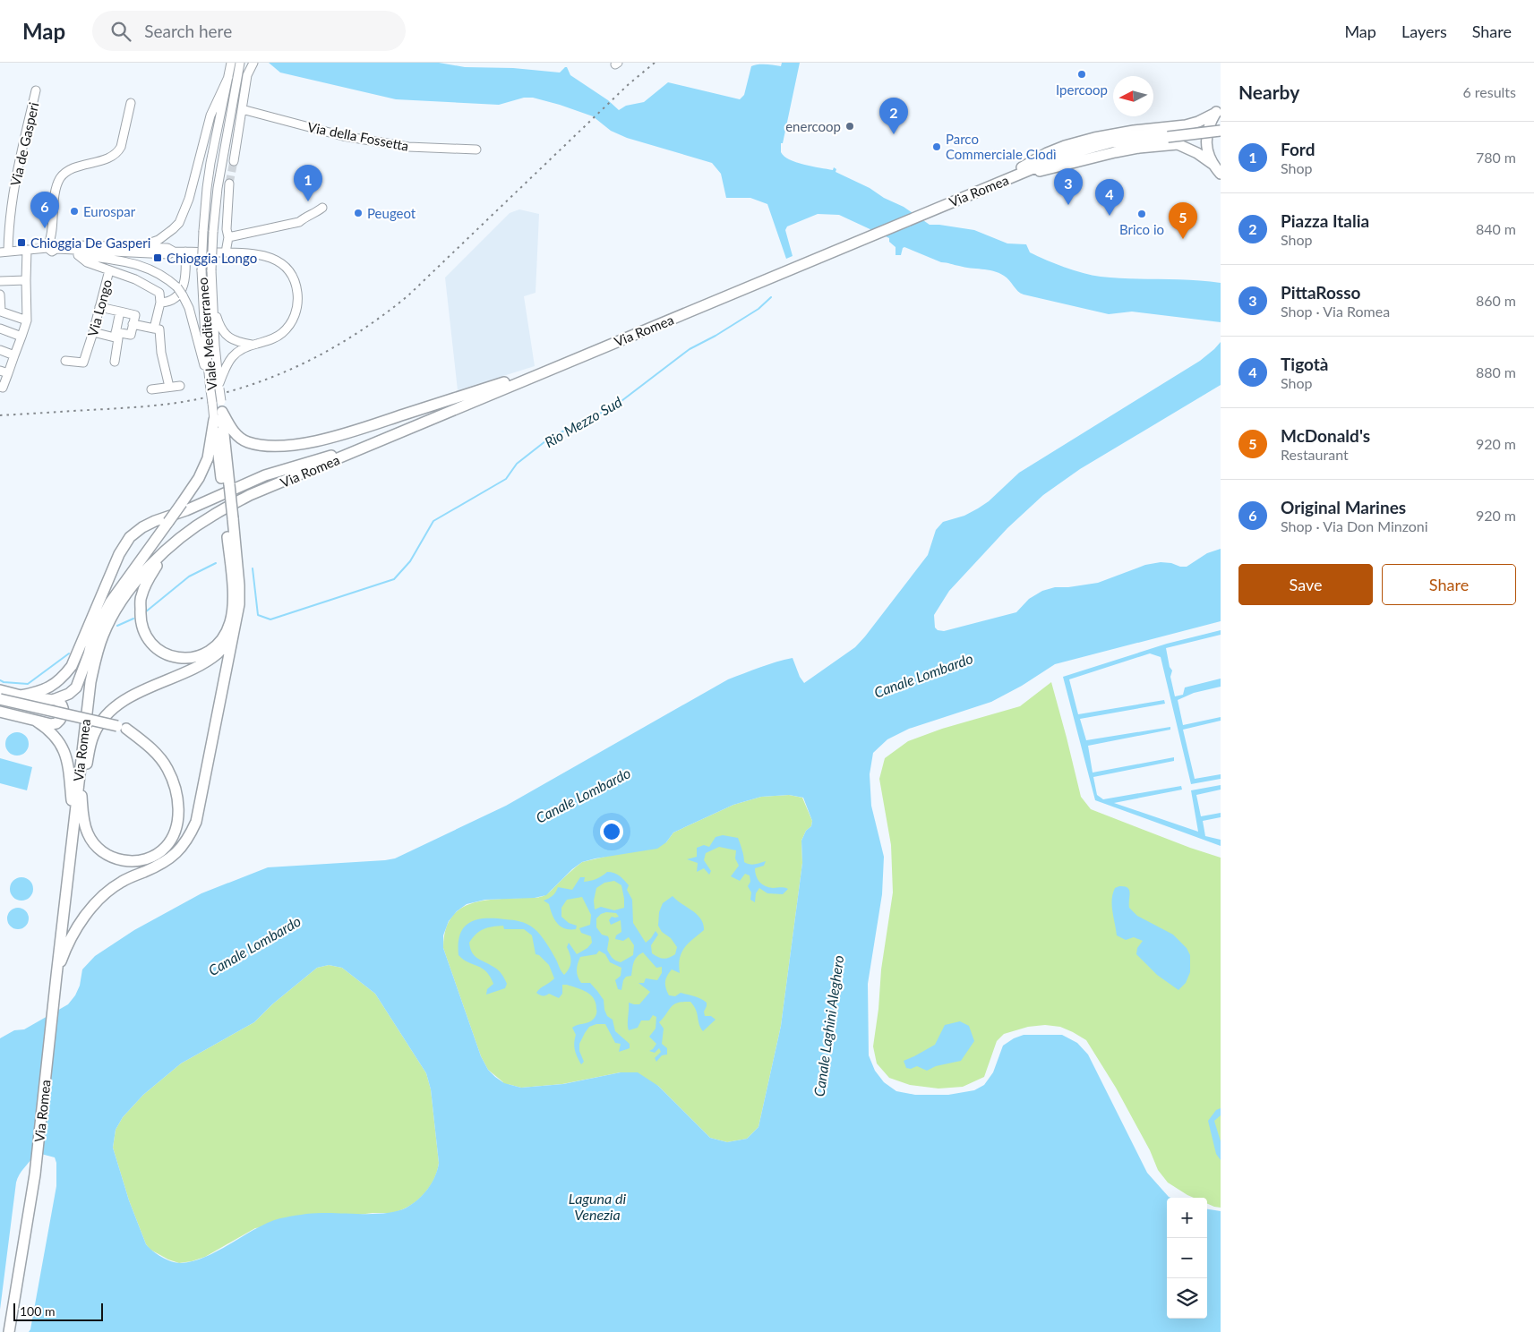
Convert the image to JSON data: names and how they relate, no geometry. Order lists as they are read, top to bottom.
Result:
{
  "streets": {
    "main road": ["Via Romea"],
    "street": [
      "Via della Fossetta",
      "Via de Gasperi",
      "Via Longo",
      "Viale Mediterraneo"
    ]
  },
  "water": [
    "Rio Mezzo Sud",
    "Canale Lombardo",
    "Canale Laghini Aleghero",
    "Laguna di Venezia"
  ],
  "places": {
    "other": [
      "Ipercoop",
      "enercoop",
      "Parco Commerciale Clodì",
      "Eurospar",
      "Peugeot",
      "Brico io"
    ],
    "transit": ["Chioggia De Gasperi", "Chioggia Longo"]
  },
  "scale_bar": "100 m",
  "north": "left",
  "page": {
    "header": "Map",
    "search": "Search here",
    "nav": ["Map", "Layers", "Share"],
    "heading": ["Nearby", "6 results"],
    "pins": [
      "2",
      "1",
      "3",
      "4",
      "6",
      "5"
    ],
    "list": [
      {
        "mark": "1",
        "name": "Ford",
        "note": "Shop",
        "value": "780 m"
      },
      {
        "mark": "2",
        "name": "Piazza Italia",
        "note": "Shop",
        "value": "840 m"
      },
      {
        "mark": "3",
        "name": "PittaRosso",
        "note": "Shop · Via Romea",
        "value": "860 m"
      },
      {
        "mark": "4",
        "name": "Tigotà",
        "note": "Shop",
        "value": "880 m"
      },
      {
        "mark": "5",
        "name": "McDonald's",
        "note": "Restaurant",
        "value": "920 m"
      },
      {
        "mark": "6",
        "name": "Original Marines",
        "note": "Shop · Via Don Minzoni",
        "value": "920 m"
      }
    ],
    "buttons": ["Save", "Share"],
    "map_buttons": ["+", "−"],
    "scale": "100 m"
  }
}
